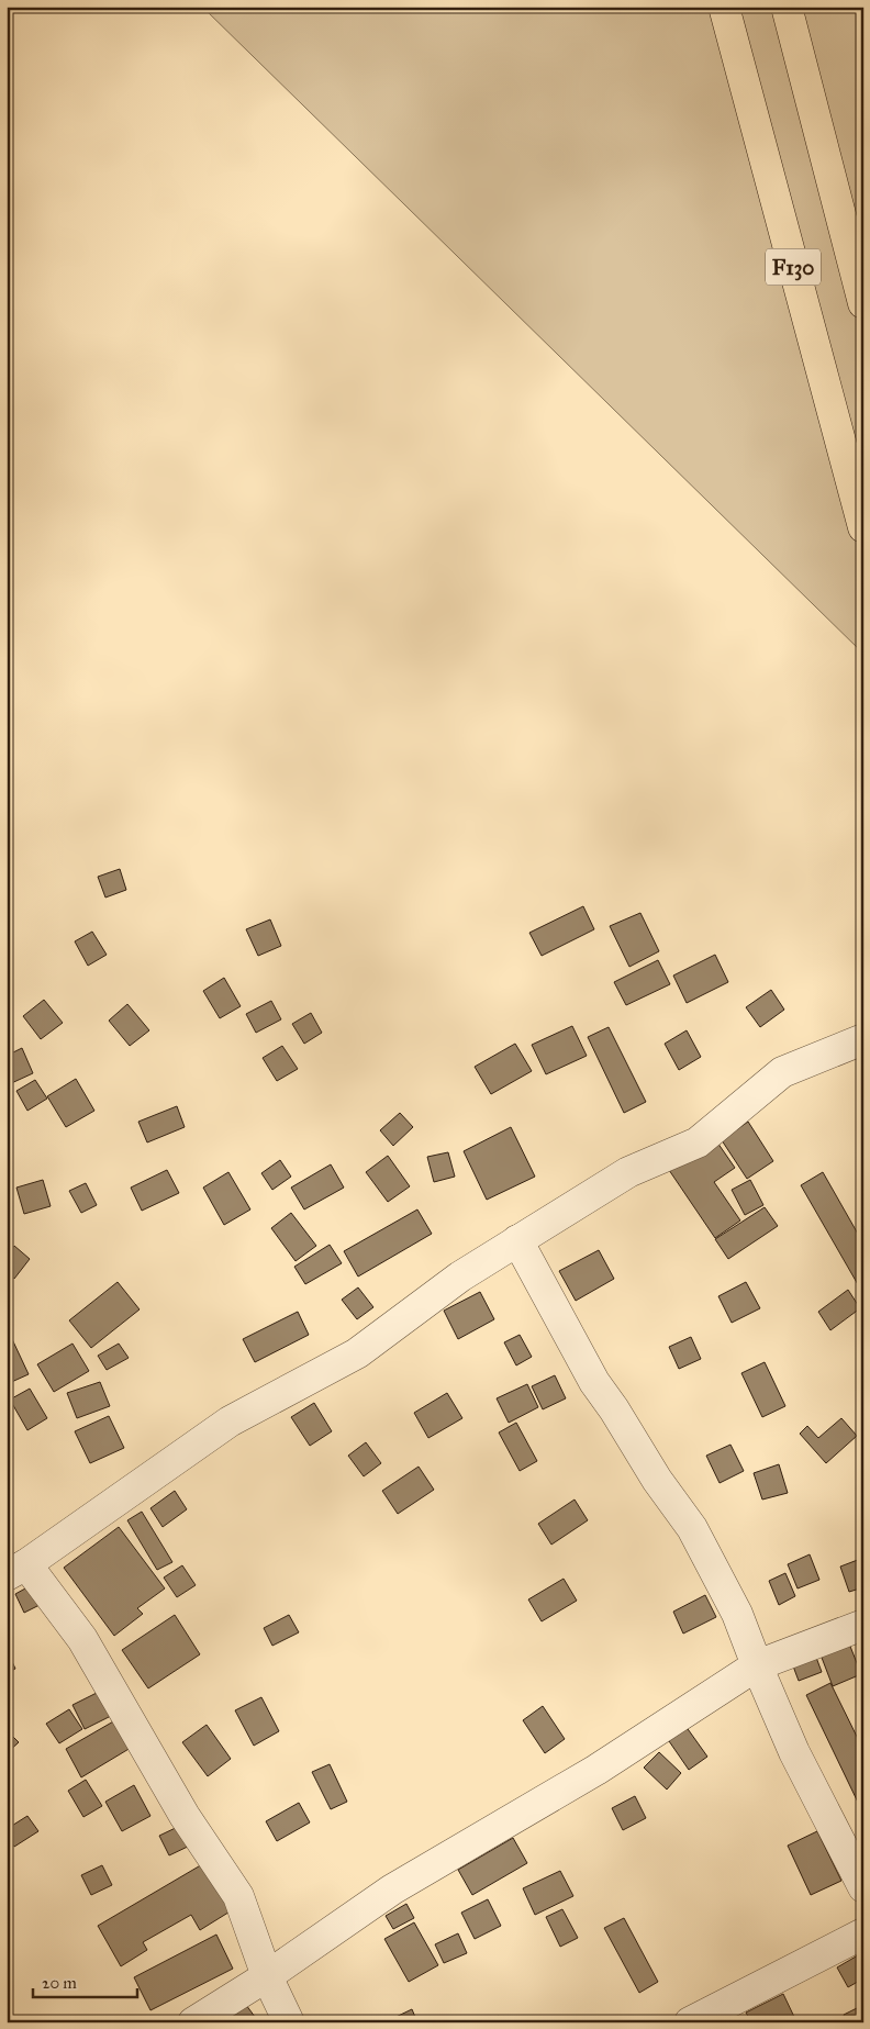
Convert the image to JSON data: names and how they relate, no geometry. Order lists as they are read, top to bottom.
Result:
{
  "streets": {
    "main road": ["F130"]
  },
  "scale_bar": "20 m"
}
